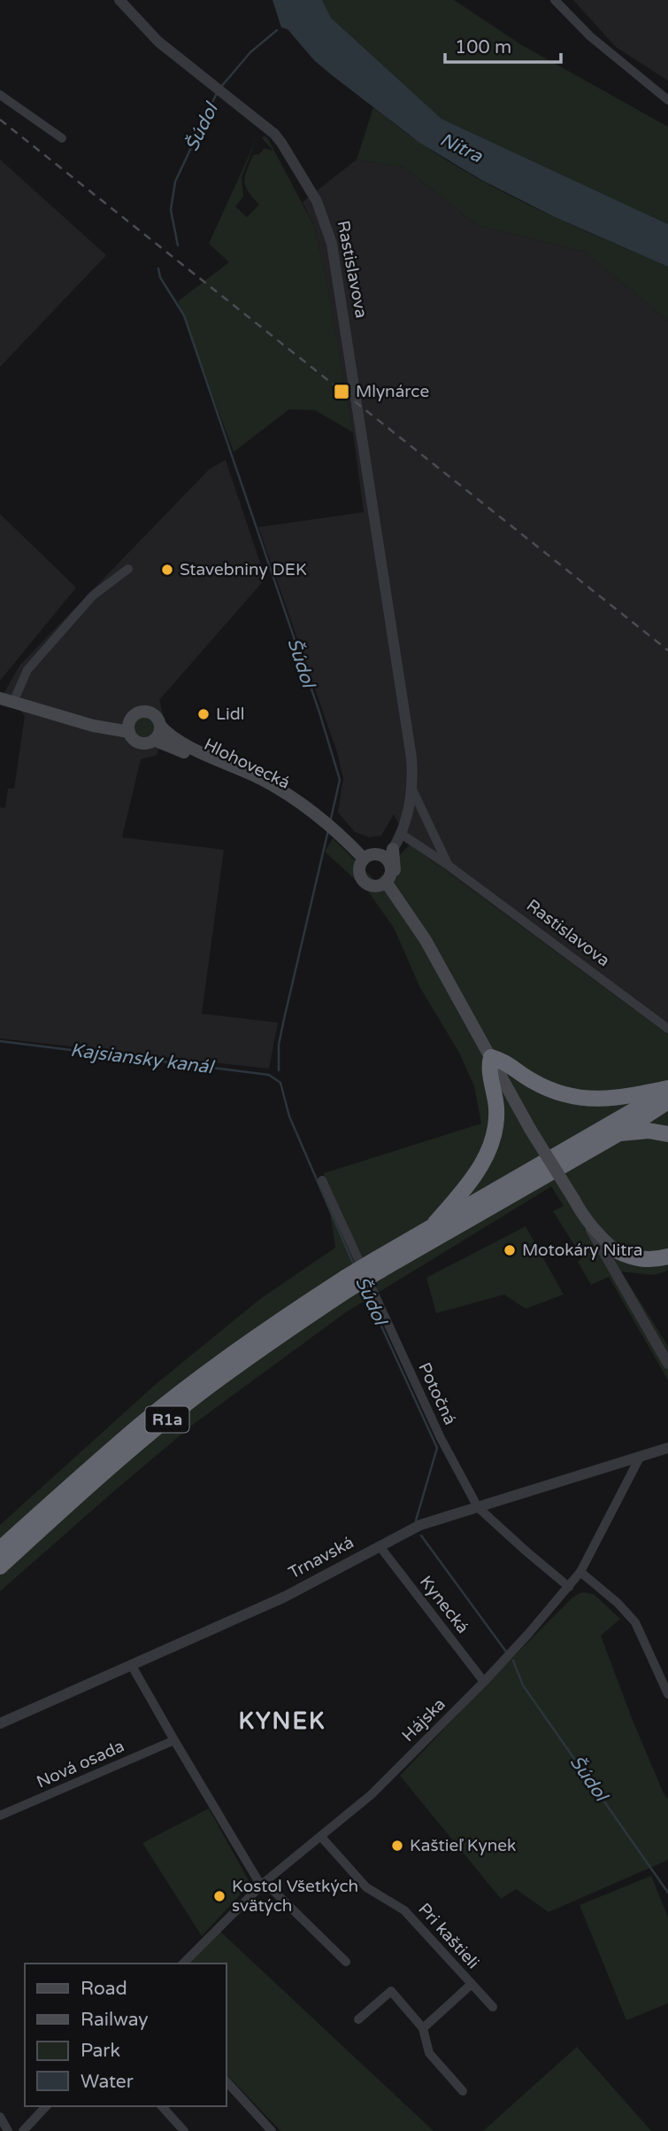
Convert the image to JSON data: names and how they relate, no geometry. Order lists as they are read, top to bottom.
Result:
{
  "streets": {
    "highway": ["R1a"],
    "main road": ["Hlohovecká"],
    "street": [
      "Rastislavova",
      "Potočná",
      "Trnavská",
      "Kynecká",
      "Hájska",
      "Nová osada",
      "Pri kaštieli"
    ]
  },
  "crossings": [
    ["Potočná", "Trnavská"],
    ["Potočná", "Hájska"],
    ["Trnavská", "Kynecká"],
    ["Trnavská", "Hájska"],
    ["Kynecká", "Hájska"],
    ["Hájska", "Pri kaštieli"]
  ],
  "districts": ["KYNEK"],
  "water": ["Šúdol", "Nitra", "Kajsiansky kanál"],
  "places": {
    "transit": ["Mlynárce"],
    "other": [
      "Stavebniny DEK",
      "Lidl",
      "Motokáry Nitra",
      "Kaštieľ Kynek",
      "Kostol Všetkých svätých"
    ]
  },
  "legend": [
    "Road",
    "Railway",
    "Park",
    "Water"
  ],
  "scale_bar": "100 m"
}
